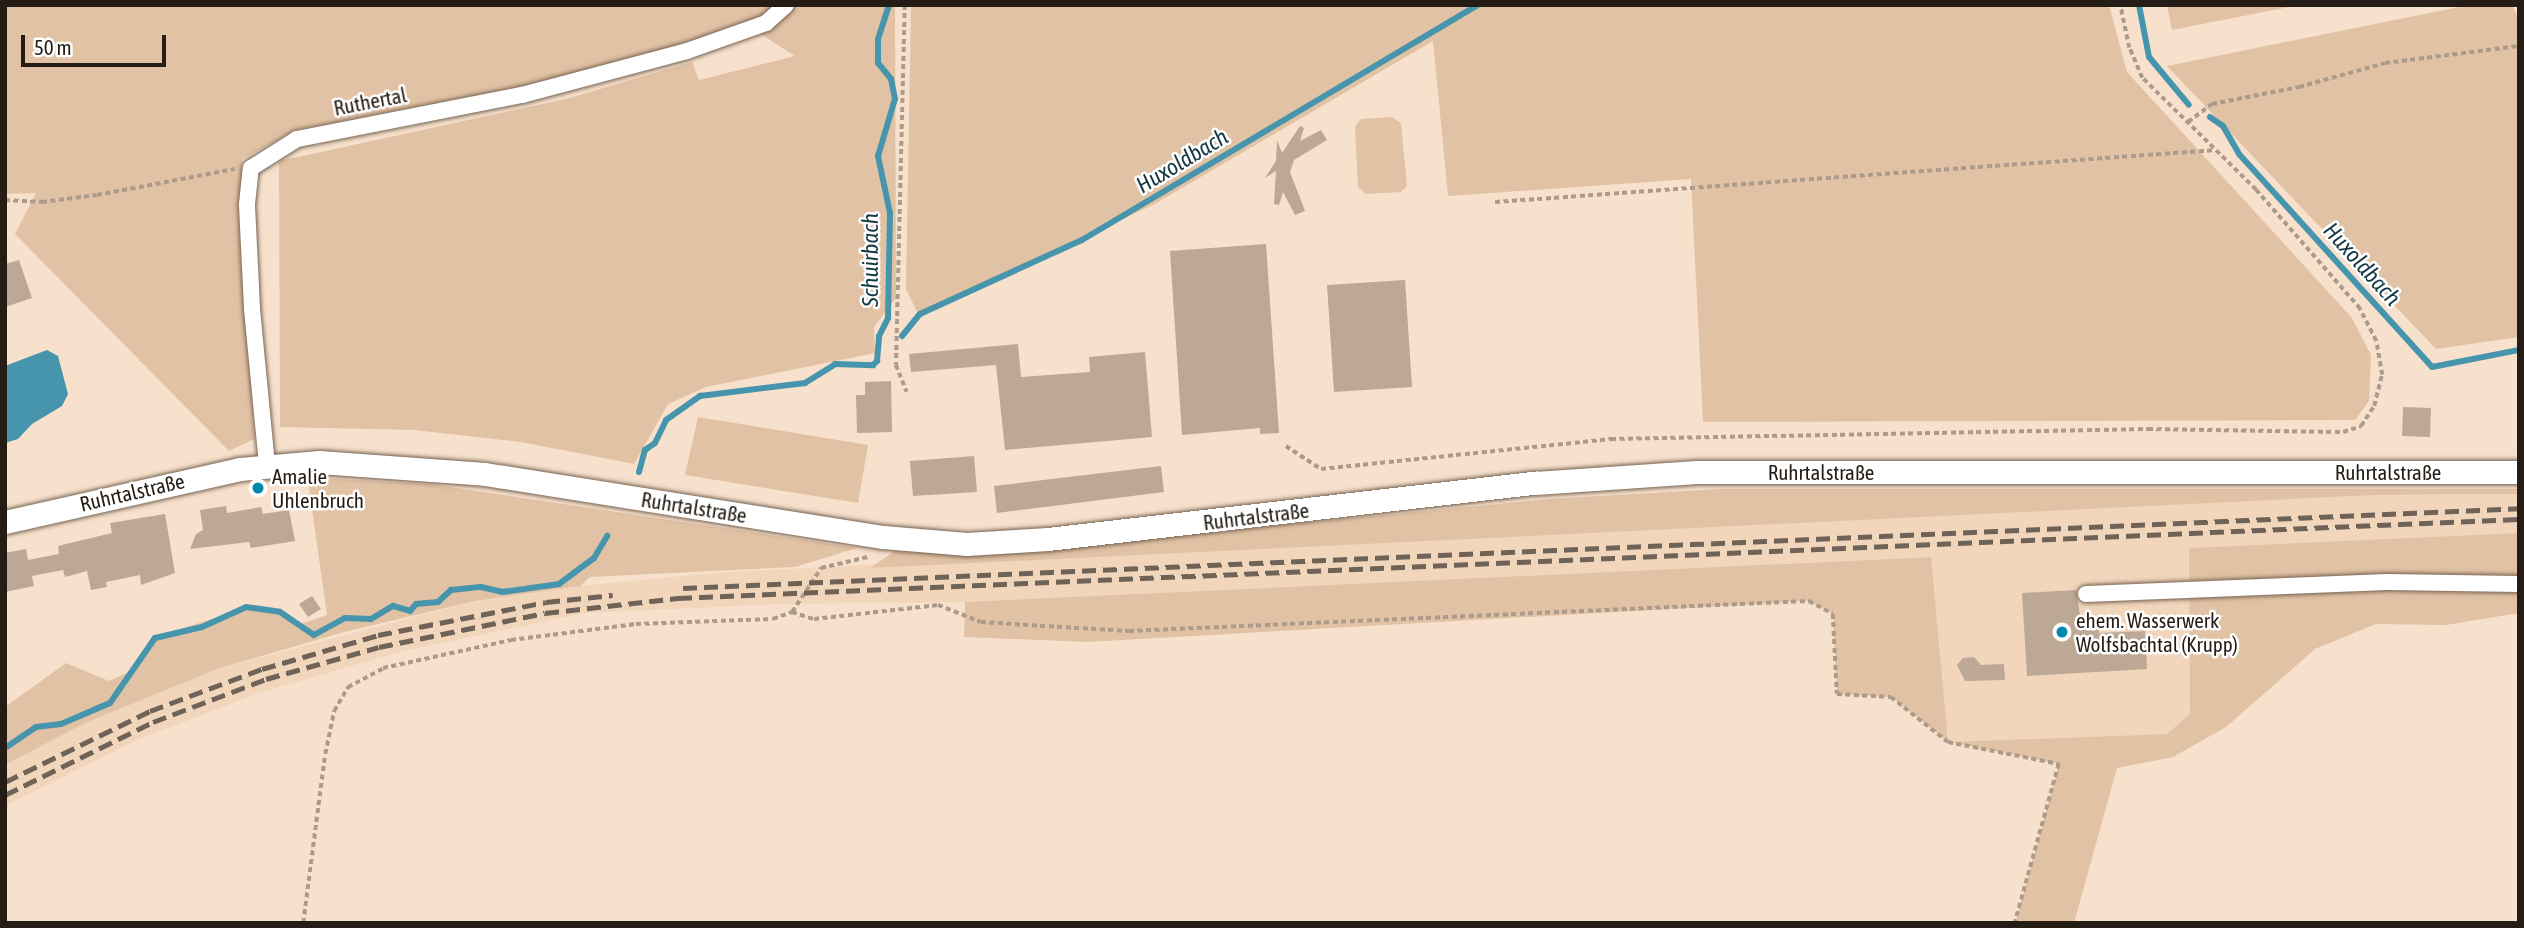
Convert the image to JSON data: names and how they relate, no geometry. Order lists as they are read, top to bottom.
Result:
{
  "streets": {
    "main road": ["Ruhrtalstraße"],
    "street": ["Ruthertal"]
  },
  "water": ["Huxoldbach", "Schuirbach"],
  "places": ["Amalie Uhlenbruch", "ehem. Wasserwerk Wolfsbachtal (Krupp)"],
  "scale_bar": "50 m"
}
